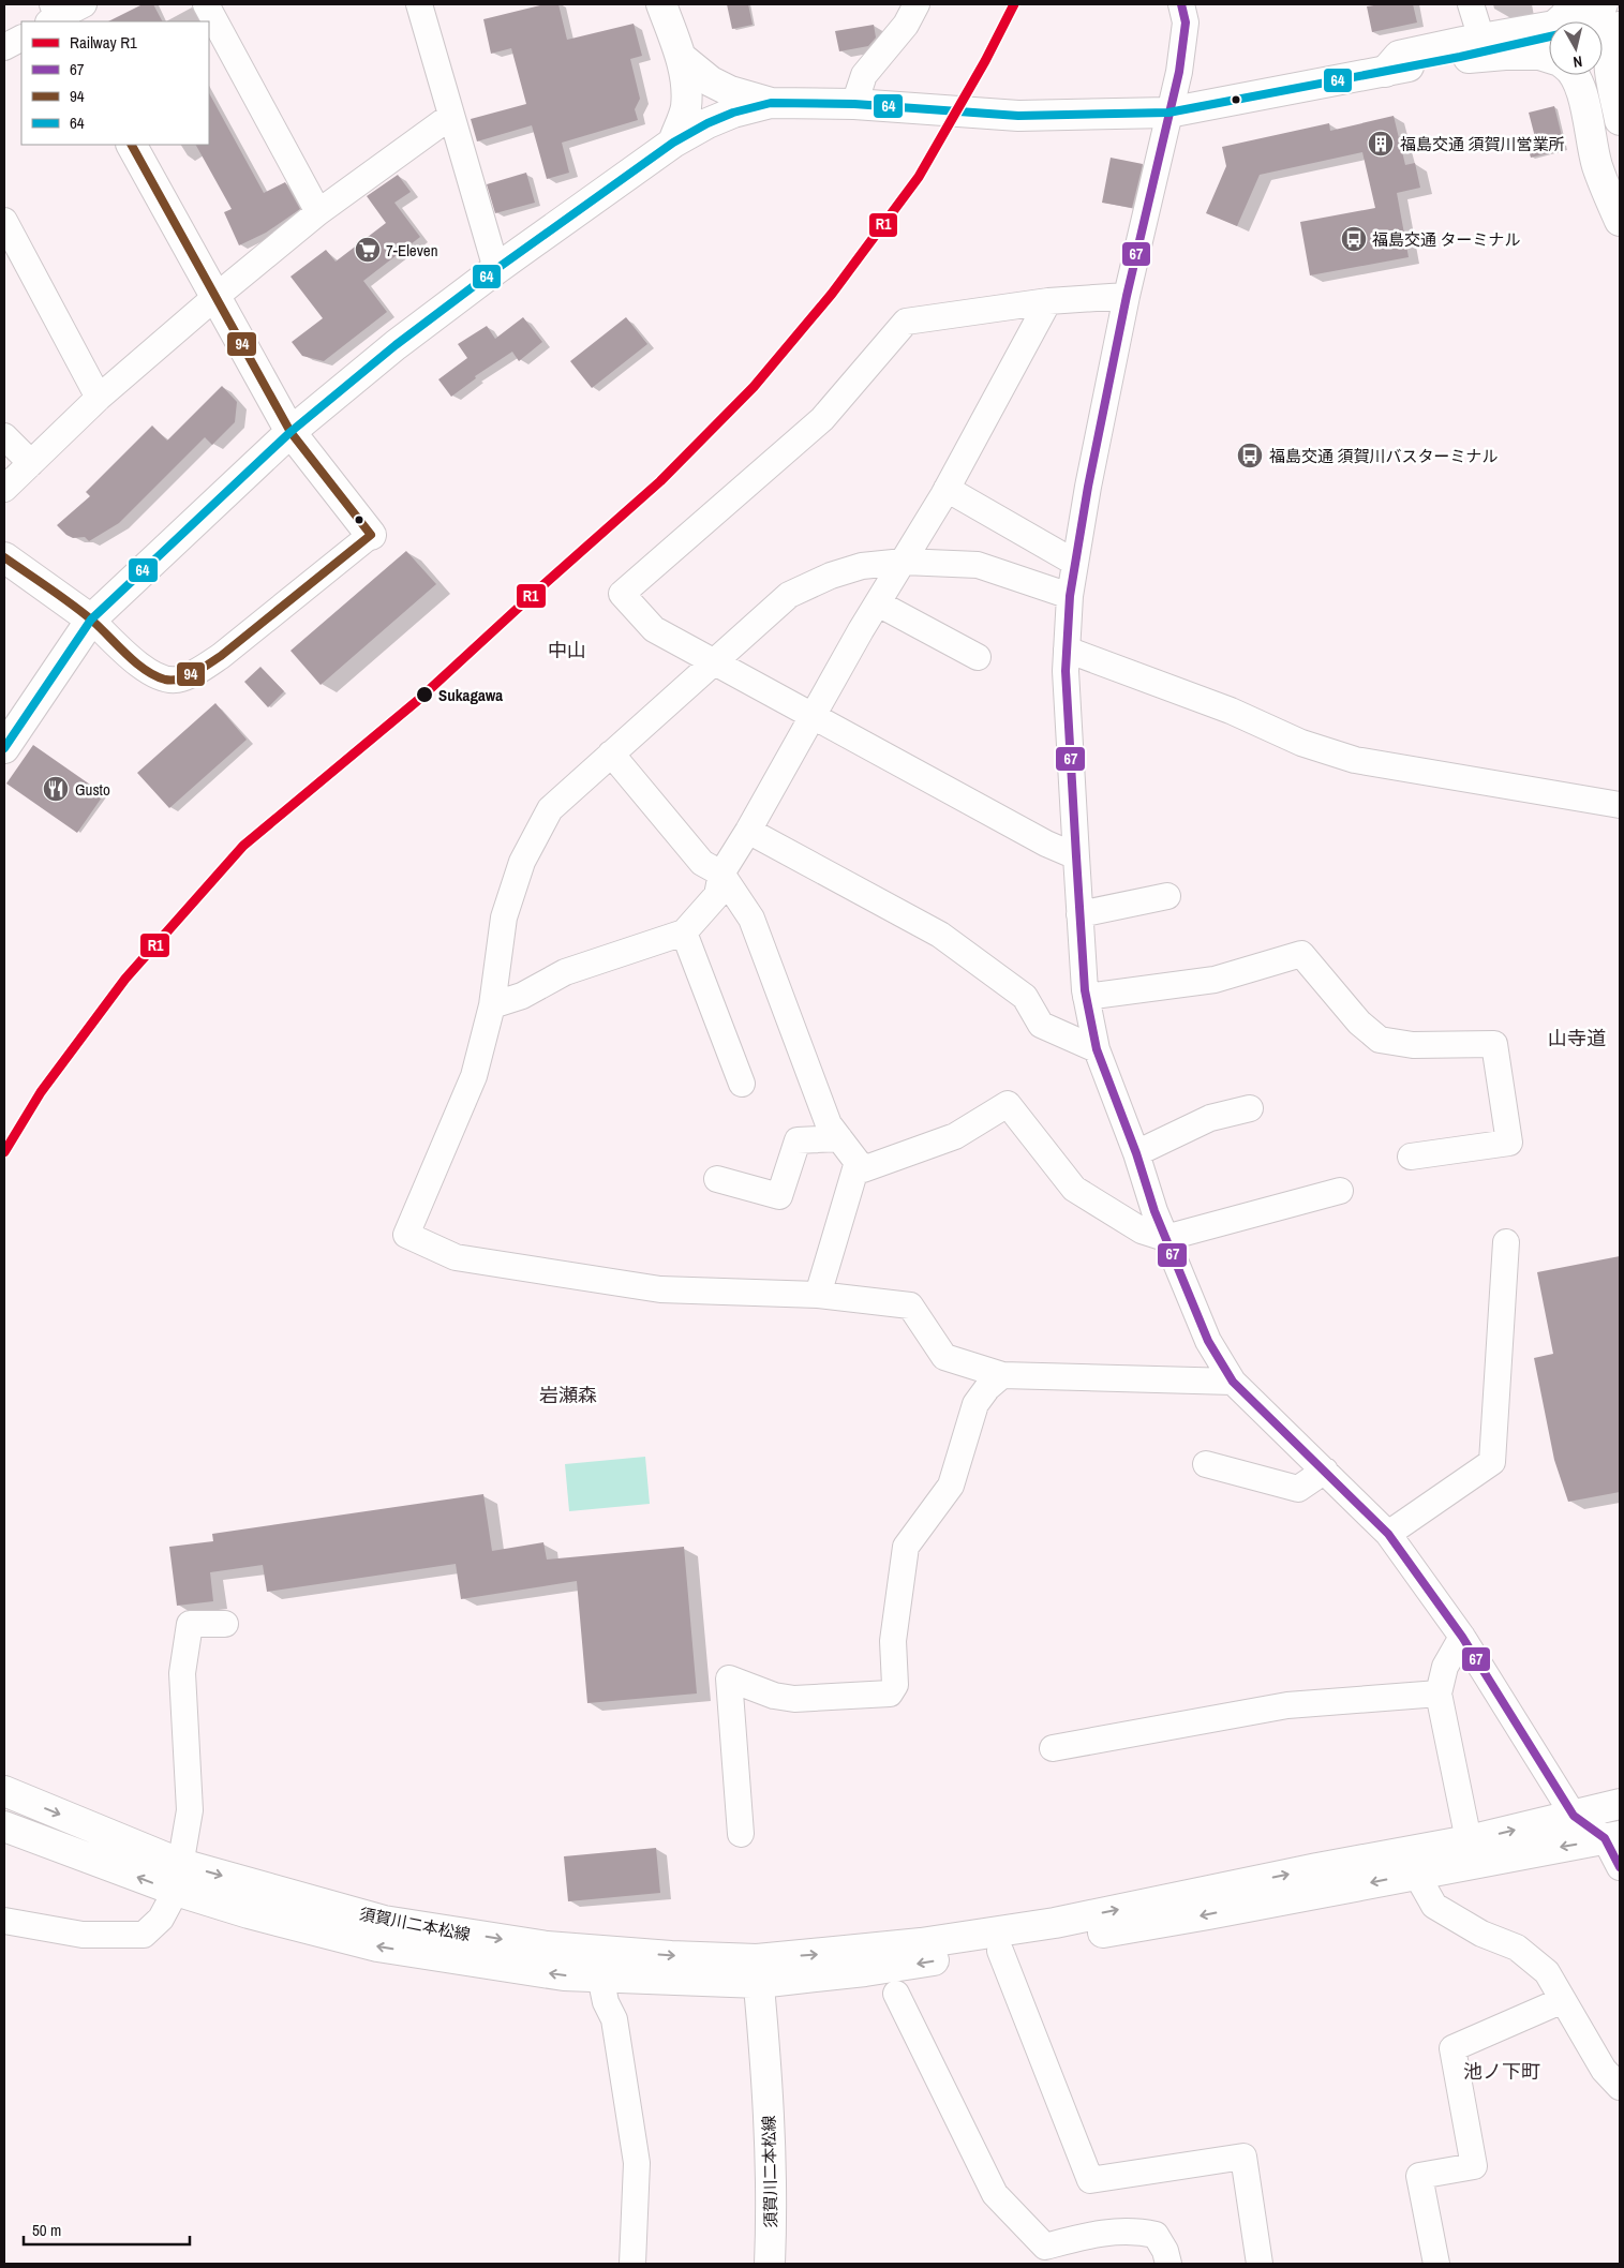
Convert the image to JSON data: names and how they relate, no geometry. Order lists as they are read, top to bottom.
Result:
{
  "streets": {
    "main road": ["須賀川二本松線"]
  },
  "districts": [
    "中山",
    "山寺道",
    "岩瀬森",
    "池ノ下町"
  ],
  "places": {
    "building": ["福島交通 須賀川営業所"],
    "bus stop": ["福島交通 ターミナル", "福島交通 須賀川バスターミナル"],
    "supermarket": ["7-Eleven"],
    "other": ["Sukagawa"],
    "restaurant": ["Gusto"]
  },
  "lines": [
    "rail line R1",
    "transit line 67",
    "transit line 64",
    "transit line 94"
  ],
  "legend": [
    "Railway R1",
    "67",
    "94",
    "64"
  ],
  "scale_bar": "50 m",
  "north": "bottom"
}
